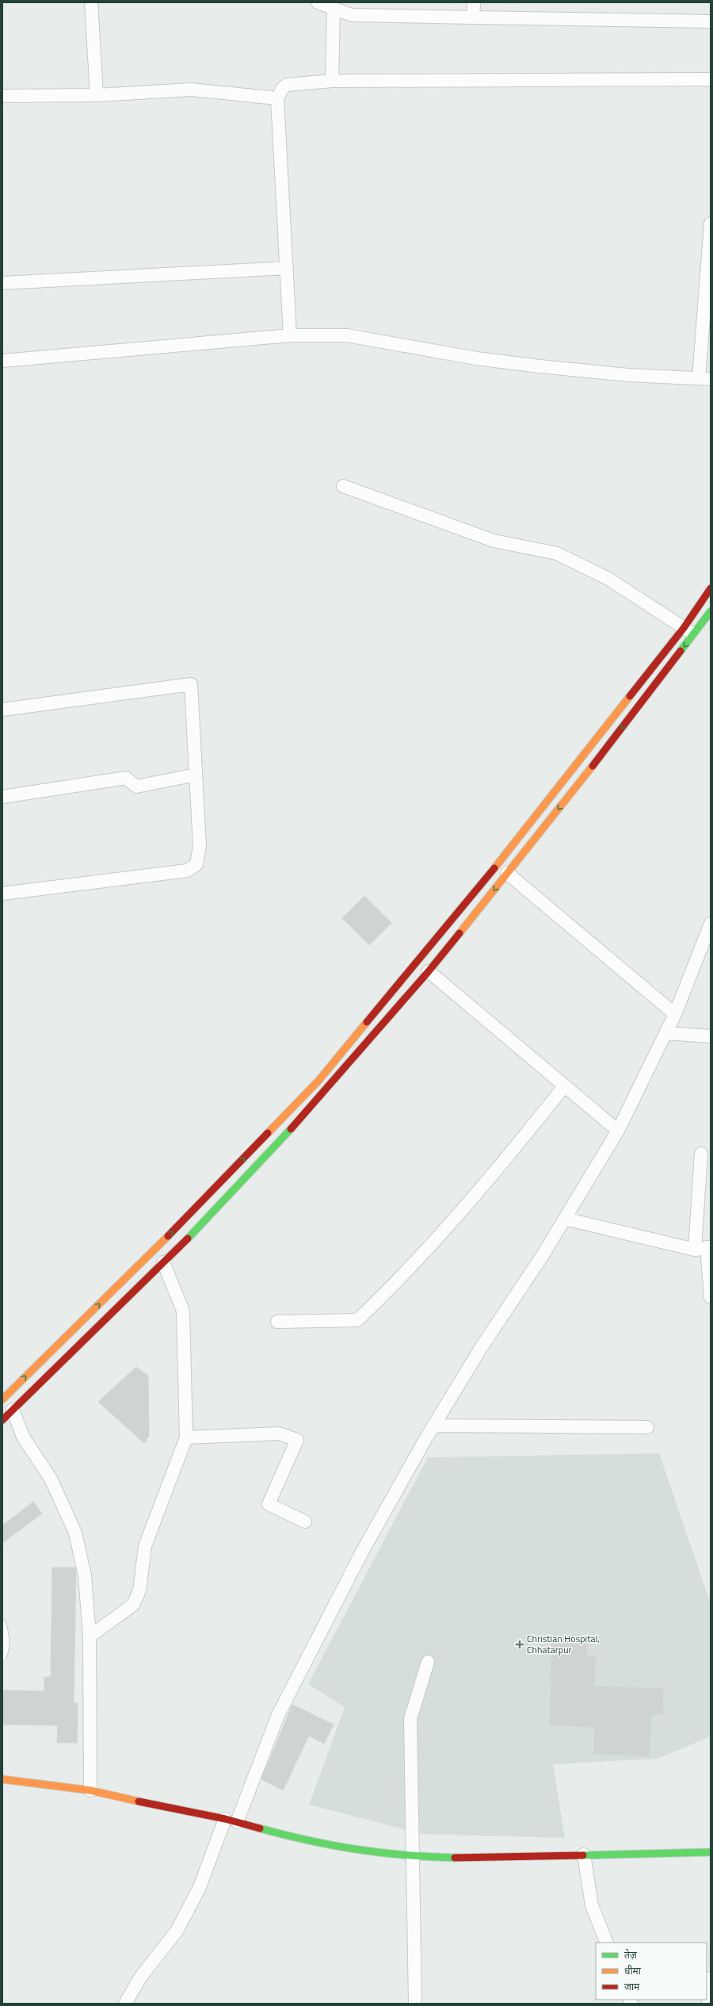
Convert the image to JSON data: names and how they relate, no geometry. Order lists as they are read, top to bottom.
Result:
{
  "places": {
    "health": ["Christian Hospital, Chhatarpur"]
  },
  "legend": ["तेज़", "धीमा", "जाम"]
}
